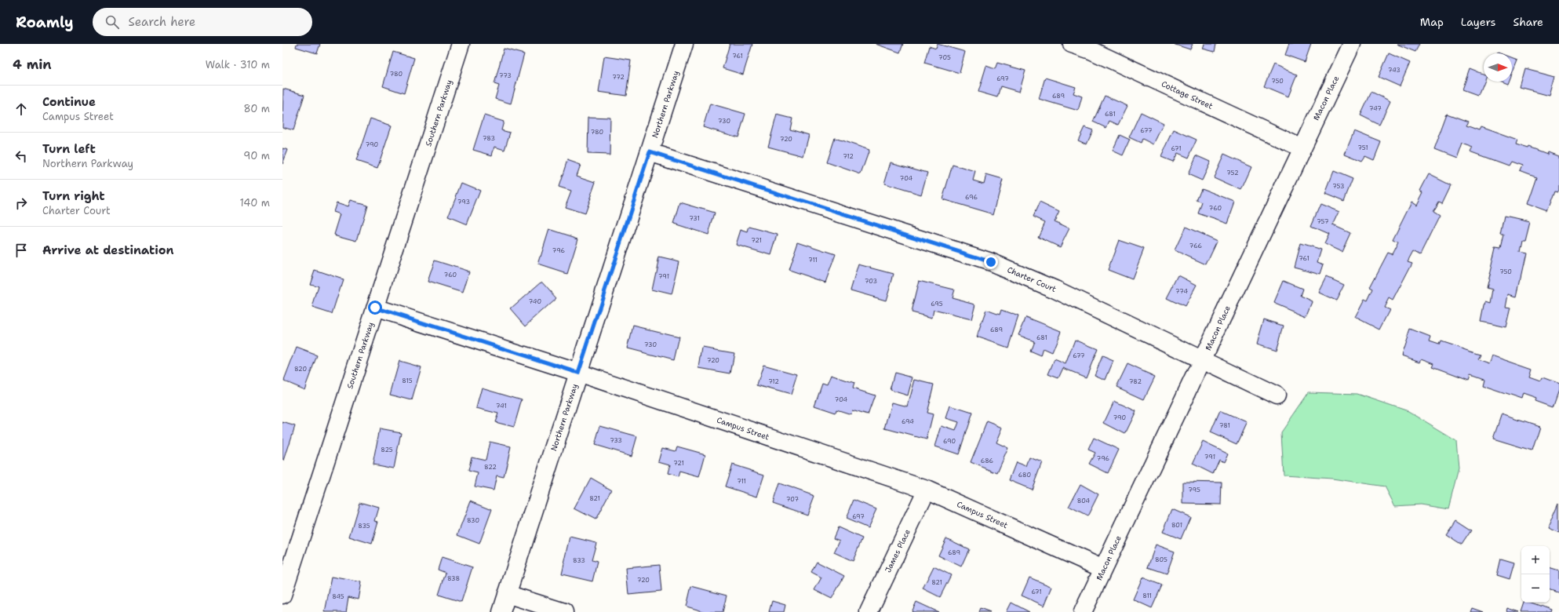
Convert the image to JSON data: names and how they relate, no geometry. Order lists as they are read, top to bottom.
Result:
{
  "streets": {
    "street": [
      "Cottage Street",
      "Macon Place",
      "Northern Parkway",
      "Southern Parkway",
      "Charter Court",
      "Campus Street",
      "James Place"
    ]
  },
  "crossings": [
    ["Cottage Street", "Macon Place"],
    ["Macon Place", "Charter Court"],
    ["Macon Place", "Campus Street"],
    ["Northern Parkway", "Charter Court"],
    ["Northern Parkway", "Campus Street"],
    ["Southern Parkway", "Campus Street"],
    ["Campus Street", "James Place"]
  ],
  "house_numbers": [
    "761",
    "705",
    "743",
    "780",
    "773",
    "772",
    "697",
    "750",
    "689",
    "747",
    "681",
    "730",
    "677",
    "780",
    "783",
    "720",
    "790",
    "751",
    "671",
    "712",
    "752",
    "704",
    "753",
    "696",
    "793",
    "760",
    "731",
    "757",
    "721",
    "766",
    "796",
    "761",
    "711",
    "750",
    "760",
    "791",
    "703",
    "774",
    "740",
    "695",
    "689",
    "681",
    "730",
    "677",
    "720",
    "820",
    "815",
    "712",
    "782",
    "704",
    "741",
    "790",
    "694",
    "781",
    "733",
    "690",
    "825",
    "791",
    "796",
    "686",
    "721",
    "822",
    "680",
    "711",
    "795",
    "821",
    "707",
    "804",
    "697",
    "830",
    "801",
    "835",
    "689",
    "805",
    "833",
    "838",
    "720",
    "821",
    "671",
    "811",
    "845"
  ],
  "north": "right",
  "page": {
    "header": "Roamly",
    "search": "Search here",
    "nav": ["Map", "Layers", "Share"],
    "heading": ["4 min", "Walk · 310 m"],
    "list": [
      ["Continue", "Campus Street", "80 m"],
      ["Turn left", "Northern Parkway", "90 m"],
      ["Turn right", "Charter Court", "140 m"],
      "Arrive at destination"
    ],
    "map_buttons": ["+", "−"]
  }
}
